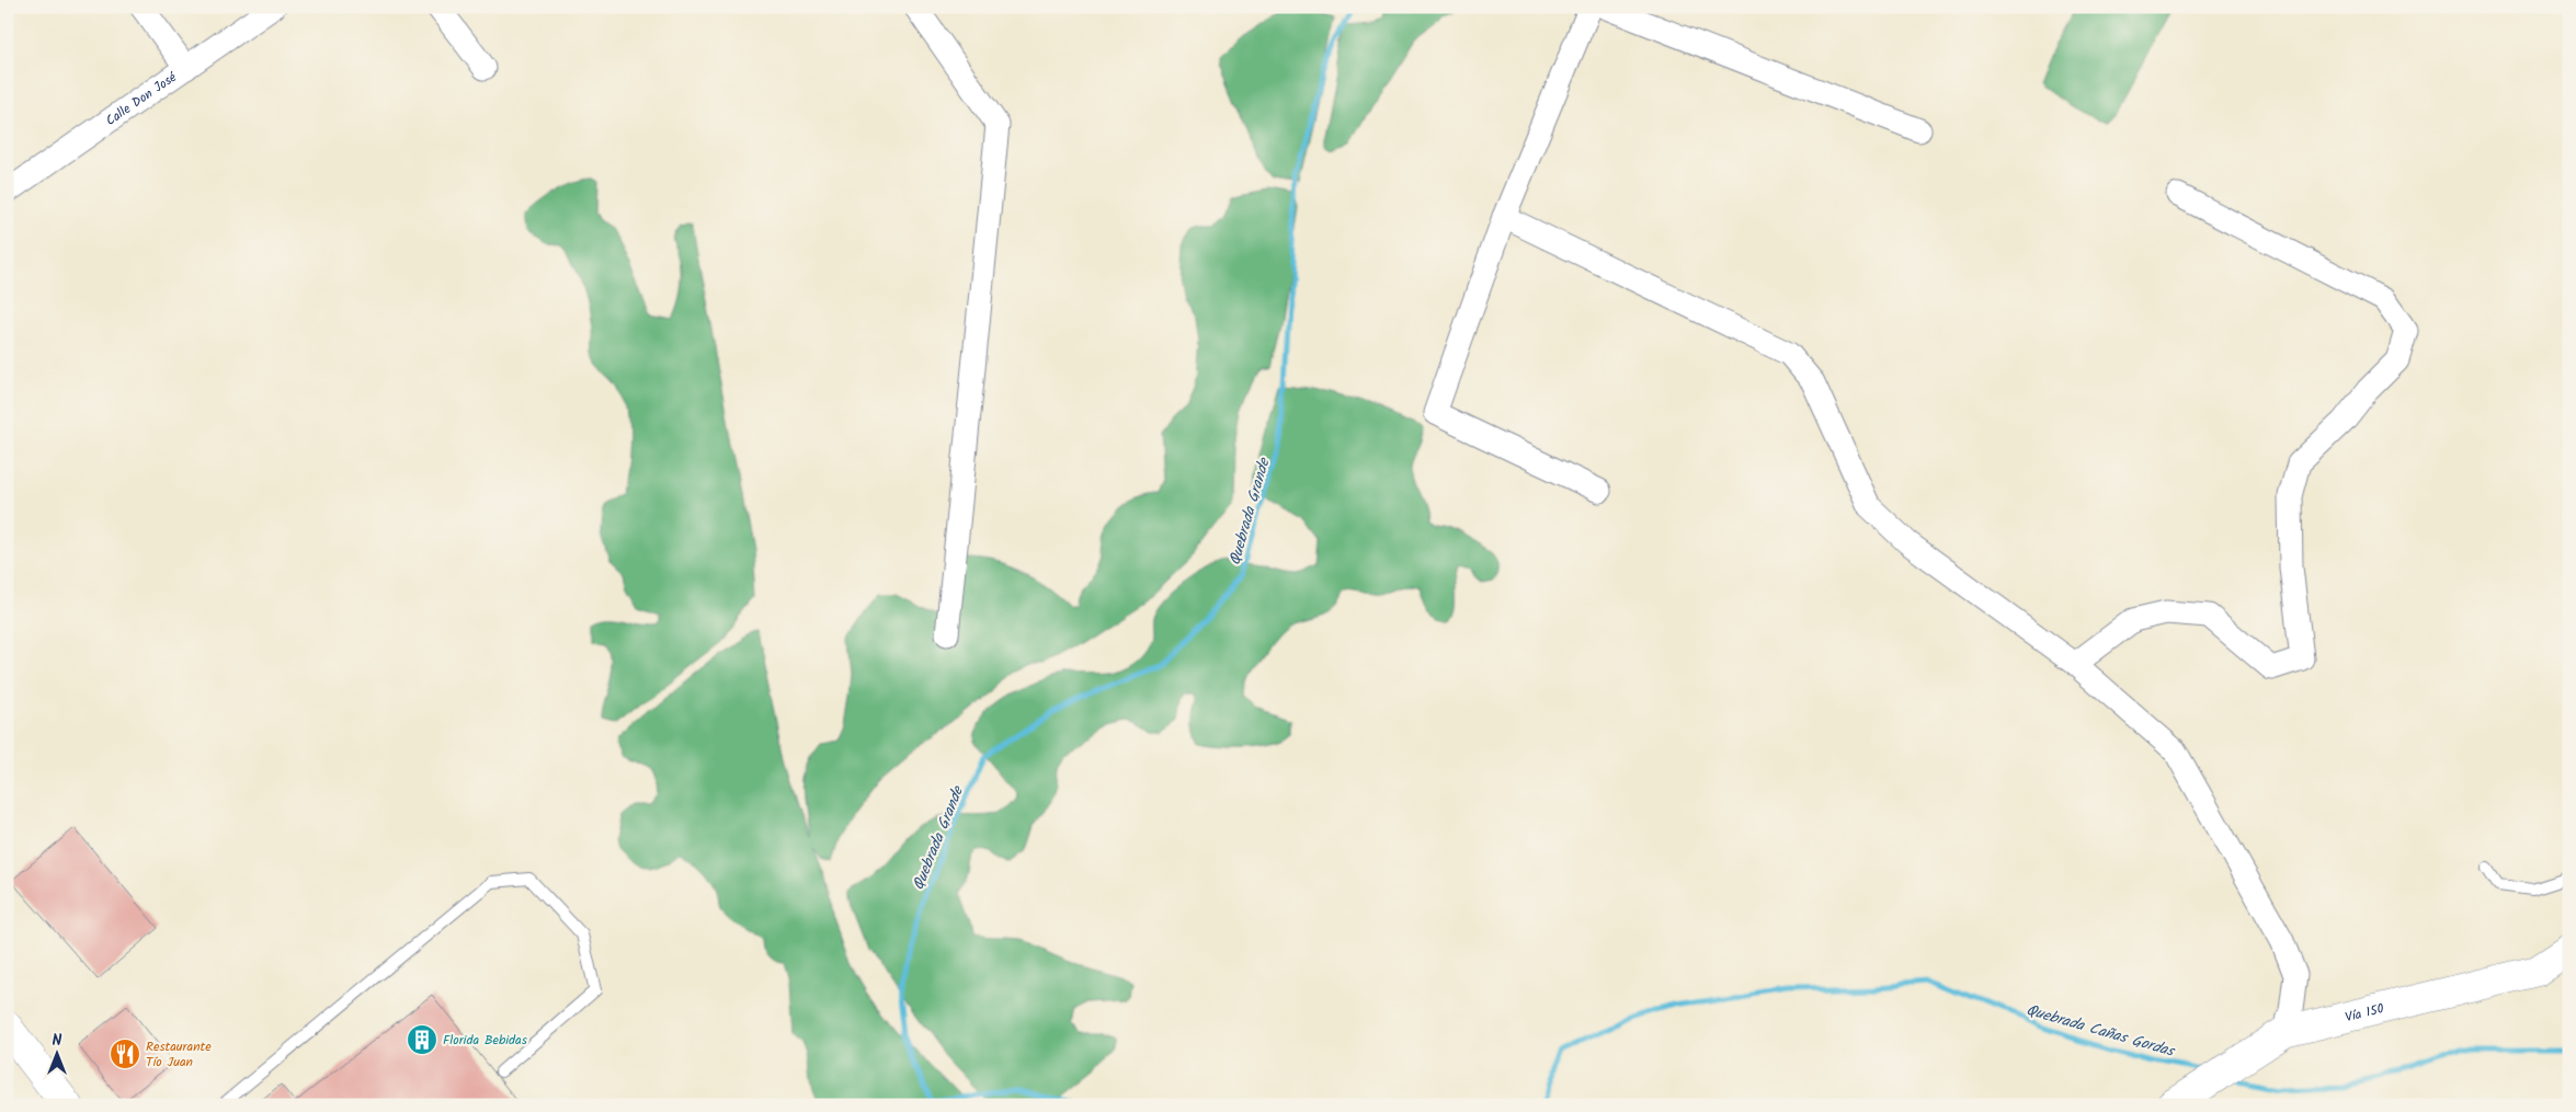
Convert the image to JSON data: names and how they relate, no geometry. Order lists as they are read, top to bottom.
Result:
{
  "streets": {
    "main road": ["Vía 150"],
    "street": ["Calle Don José"]
  },
  "water": ["Quebrada Grande", "Quebrada Cañas Gordas"],
  "places": {
    "building": ["Florida Bebidas"],
    "restaurant": ["Restaurante Tío Juan"]
  },
  "north": "top"
}
